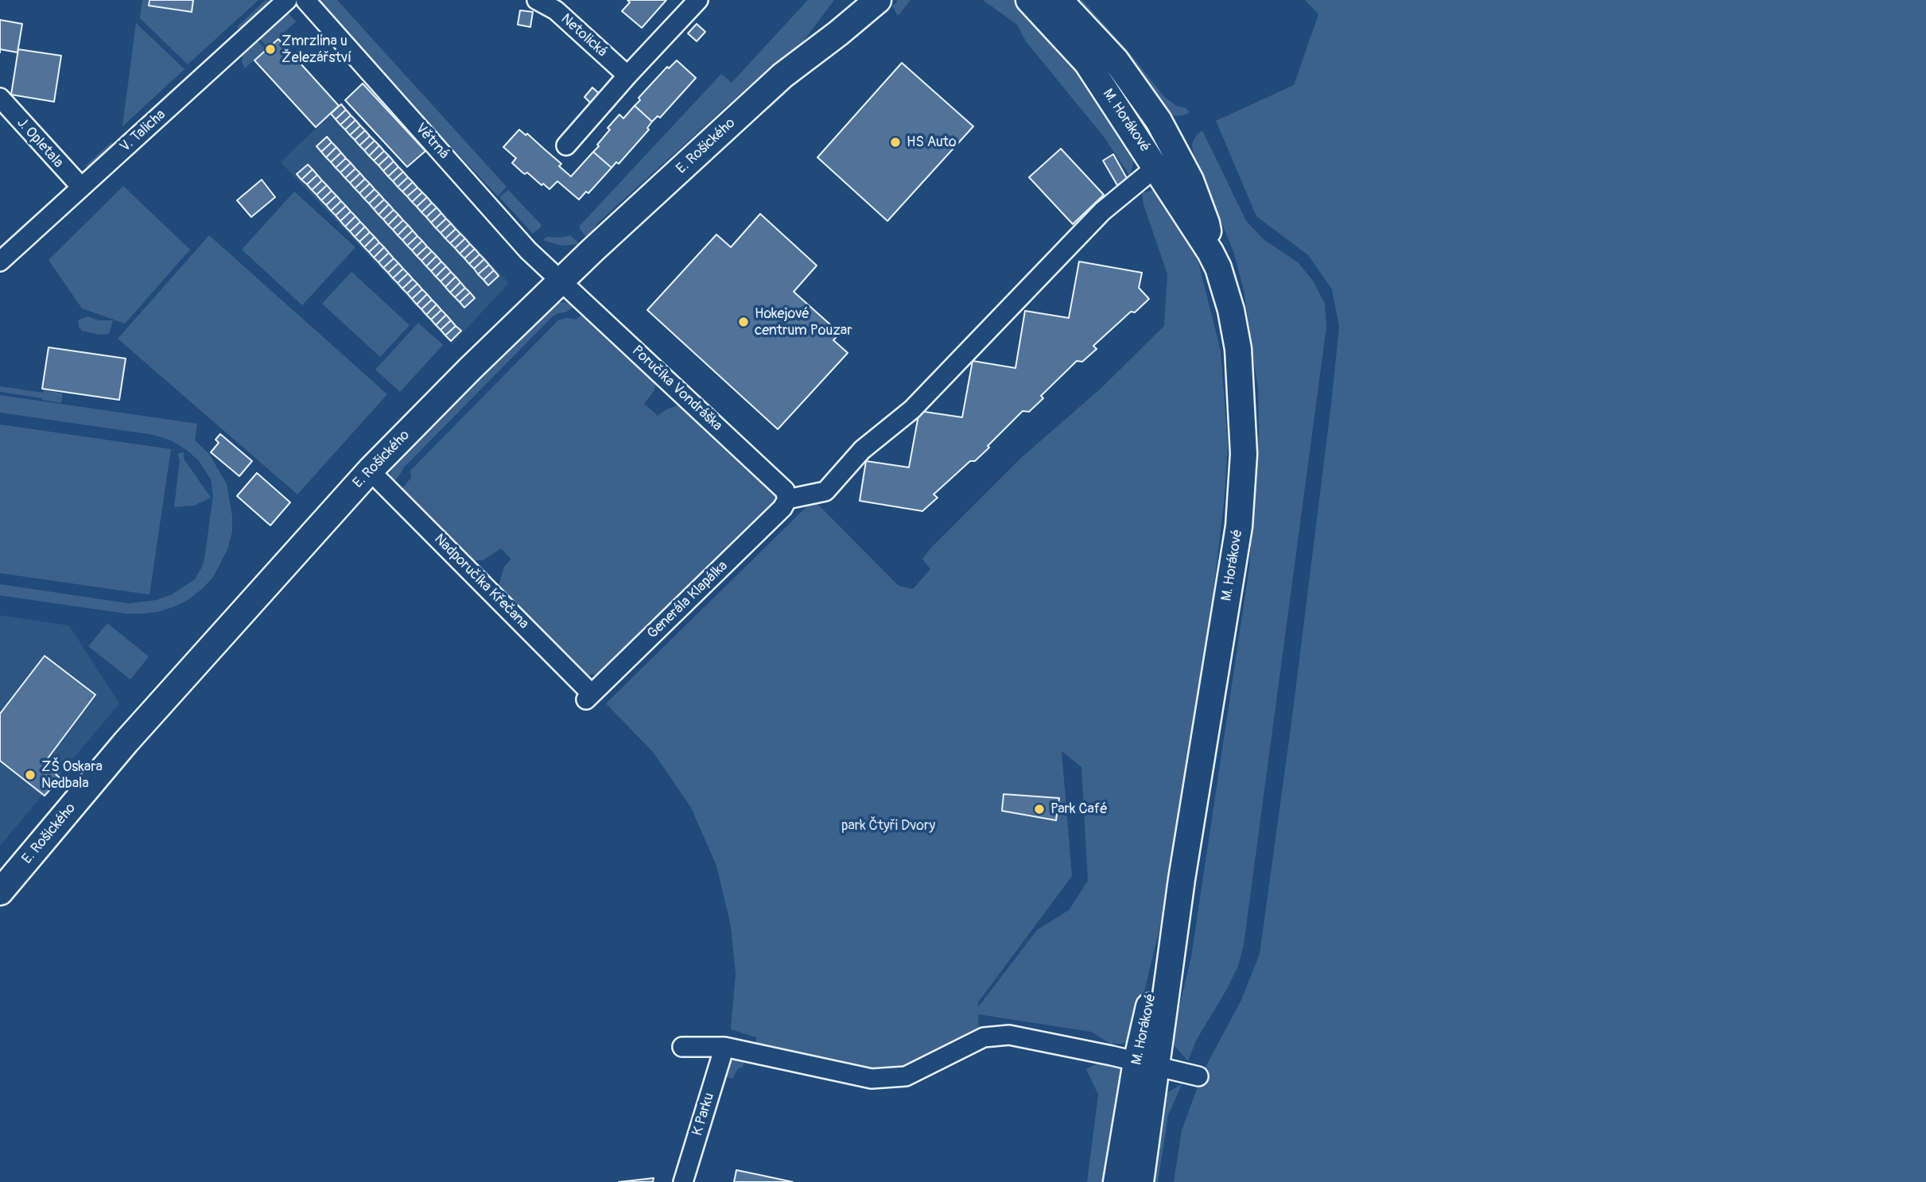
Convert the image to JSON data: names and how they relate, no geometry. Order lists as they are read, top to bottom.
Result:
{
  "streets": {
    "street": [
      "Netolická",
      "M. Horákové",
      "V. Talicha",
      "Větrná",
      "J. Opletala",
      "E. Rošického",
      "Poručíka Vondráška",
      "Nadporučíka Křečana",
      "Generála Klapálka",
      "K Parku"
    ]
  },
  "crossings": [
    ["V. Talicha", "J. Opletala"],
    ["Větrná", "E. Rošického"],
    ["Větrná", "Poručíka Vondráška"],
    ["E. Rošického", "Poručíka Vondráška"],
    ["E. Rošického", "Nadporučíka Křečana"],
    ["Poručíka Vondráška", "Generála Klapálka"],
    ["Nadporučíka Křečana", "Generála Klapálka"]
  ],
  "parks": ["park Čtyři Dvory"],
  "places": [
    "Zmrzlina u Železářství",
    "HS Auto",
    "Hokejové centrum Pouzar",
    "ZŠ Oskara Nedbala",
    "Park Café"
  ]
}
